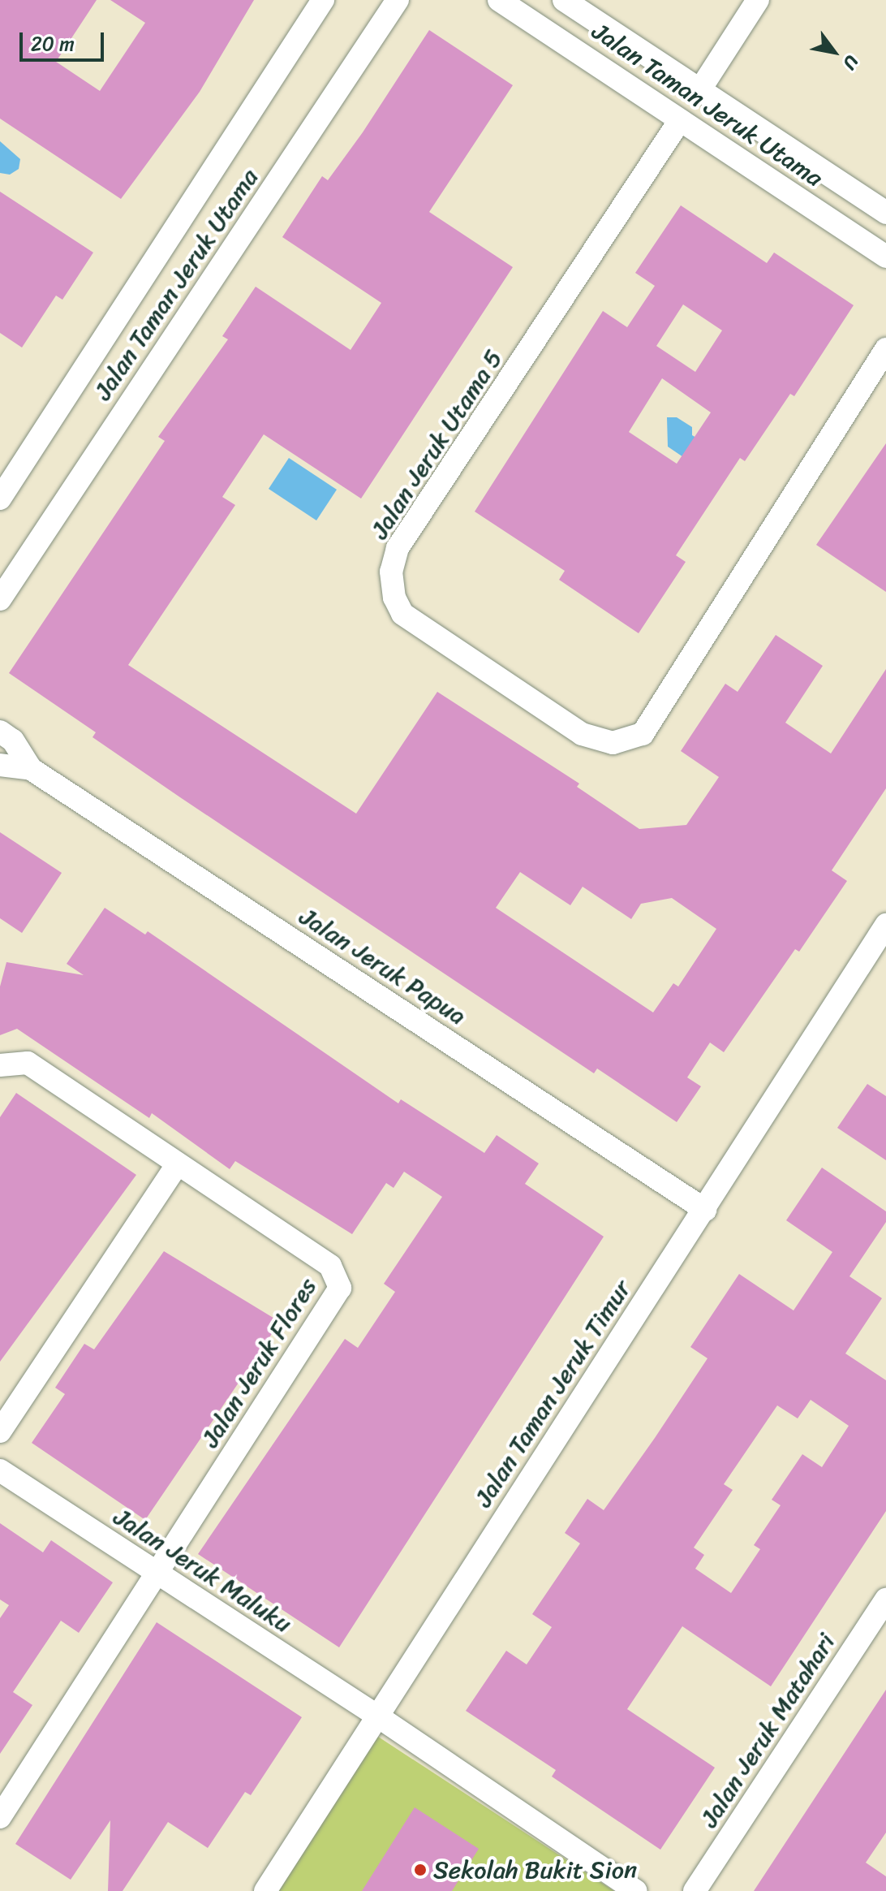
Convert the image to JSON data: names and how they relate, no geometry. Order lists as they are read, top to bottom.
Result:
{
  "streets": {
    "street": [
      "Jalan Taman Jeruk Utama",
      "Jalan Jeruk Utama 5",
      "Jalan Jeruk Papua",
      "Jalan Jeruk Flores",
      "Jalan Taman Jeruk Timur",
      "Jalan Jeruk Maluku",
      "Jalan Jeruk Matahari"
    ]
  },
  "crossings": [
    ["Jalan Taman Jeruk Utama", "Jalan Jeruk Utama 5"],
    ["Jalan Jeruk Papua", "Jalan Taman Jeruk Timur"],
    ["Jalan Jeruk Flores", "Jalan Jeruk Maluku"],
    ["Jalan Taman Jeruk Timur", "Jalan Jeruk Maluku"]
  ],
  "places": ["Sekolah Bukit Sion"],
  "scale_bar": "20 m",
  "north": "bottom right"
}
